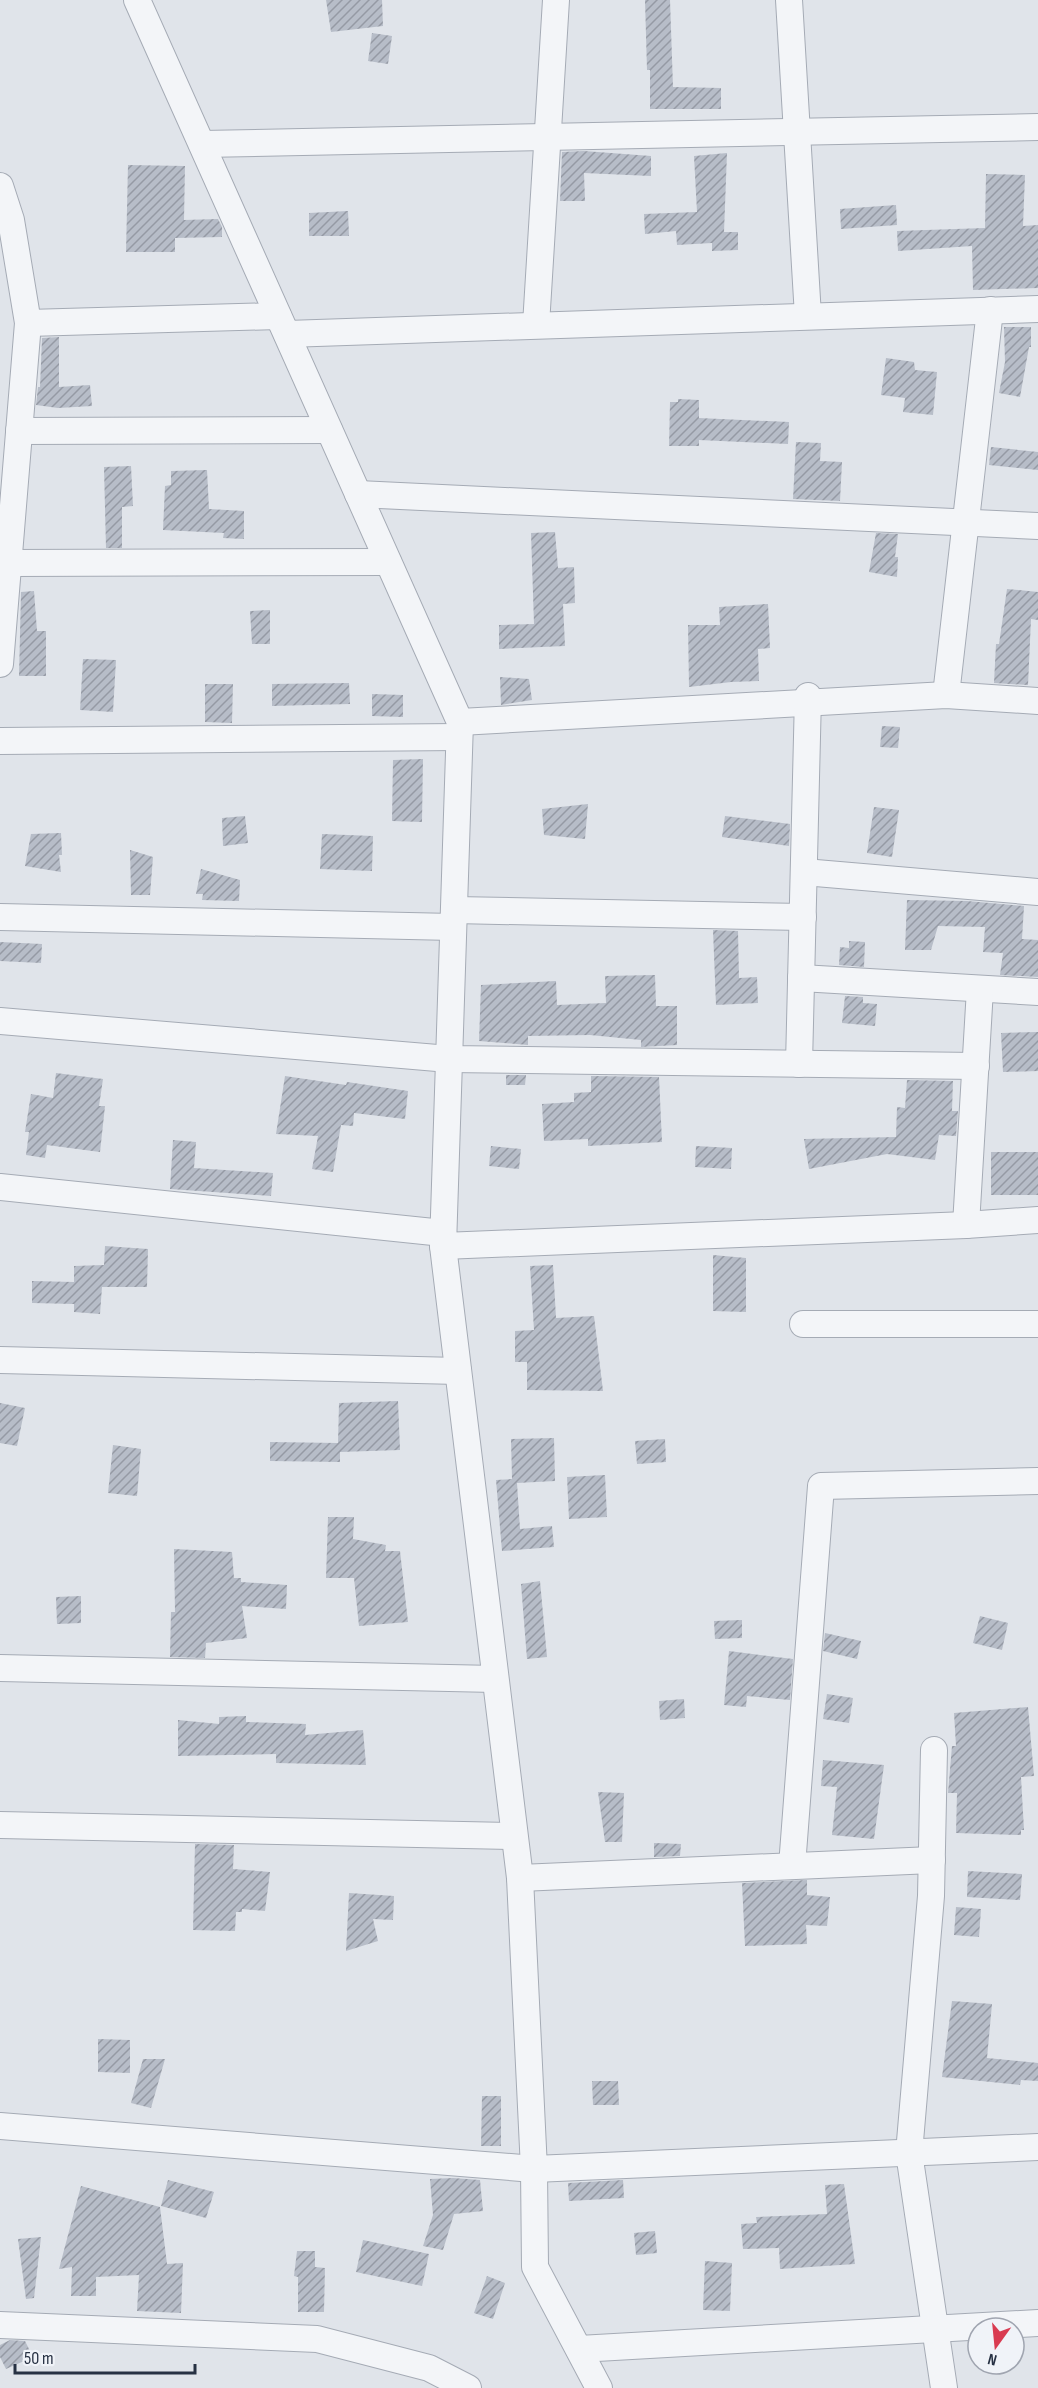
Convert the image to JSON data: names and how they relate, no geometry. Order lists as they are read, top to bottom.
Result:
{
  "scale_bar": "50 m",
  "north": "bottom"
}
